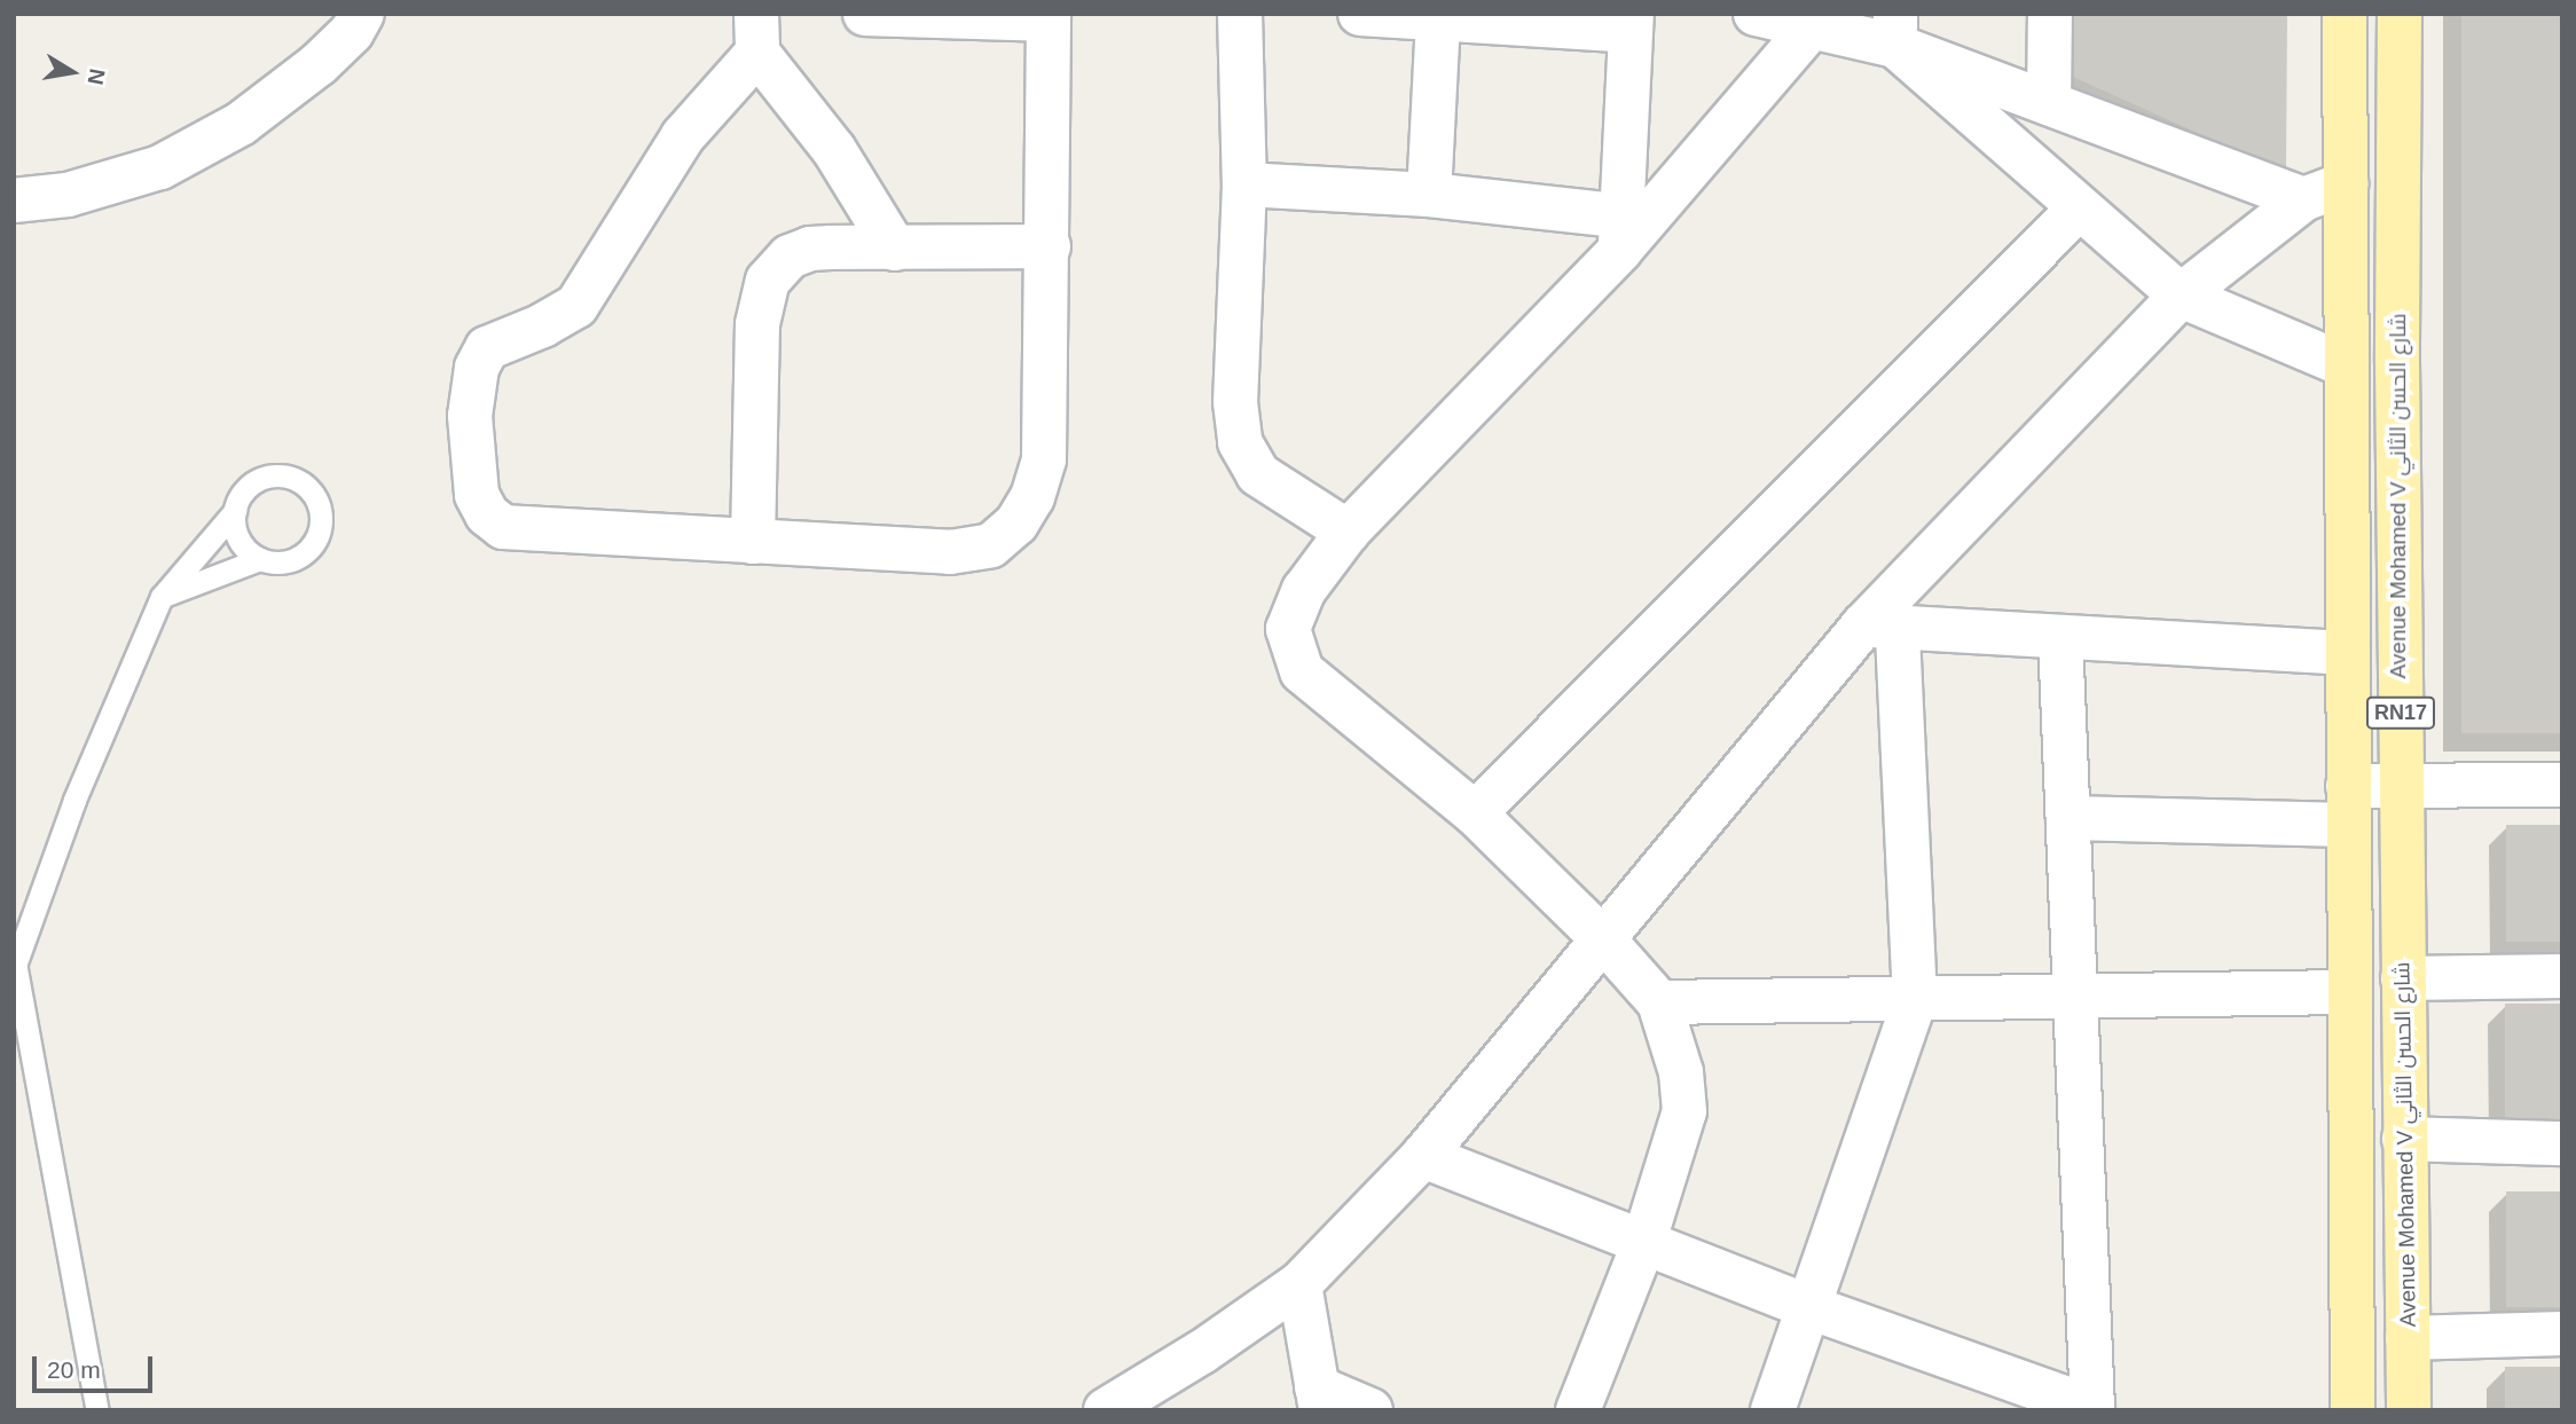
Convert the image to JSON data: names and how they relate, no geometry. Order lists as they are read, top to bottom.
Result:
{
  "streets": {
    "main road": ["Avenue Mohamed V شارع الحسن الثاني", "RN17"]
  },
  "scale_bar": "20 m",
  "north": "right"
}
